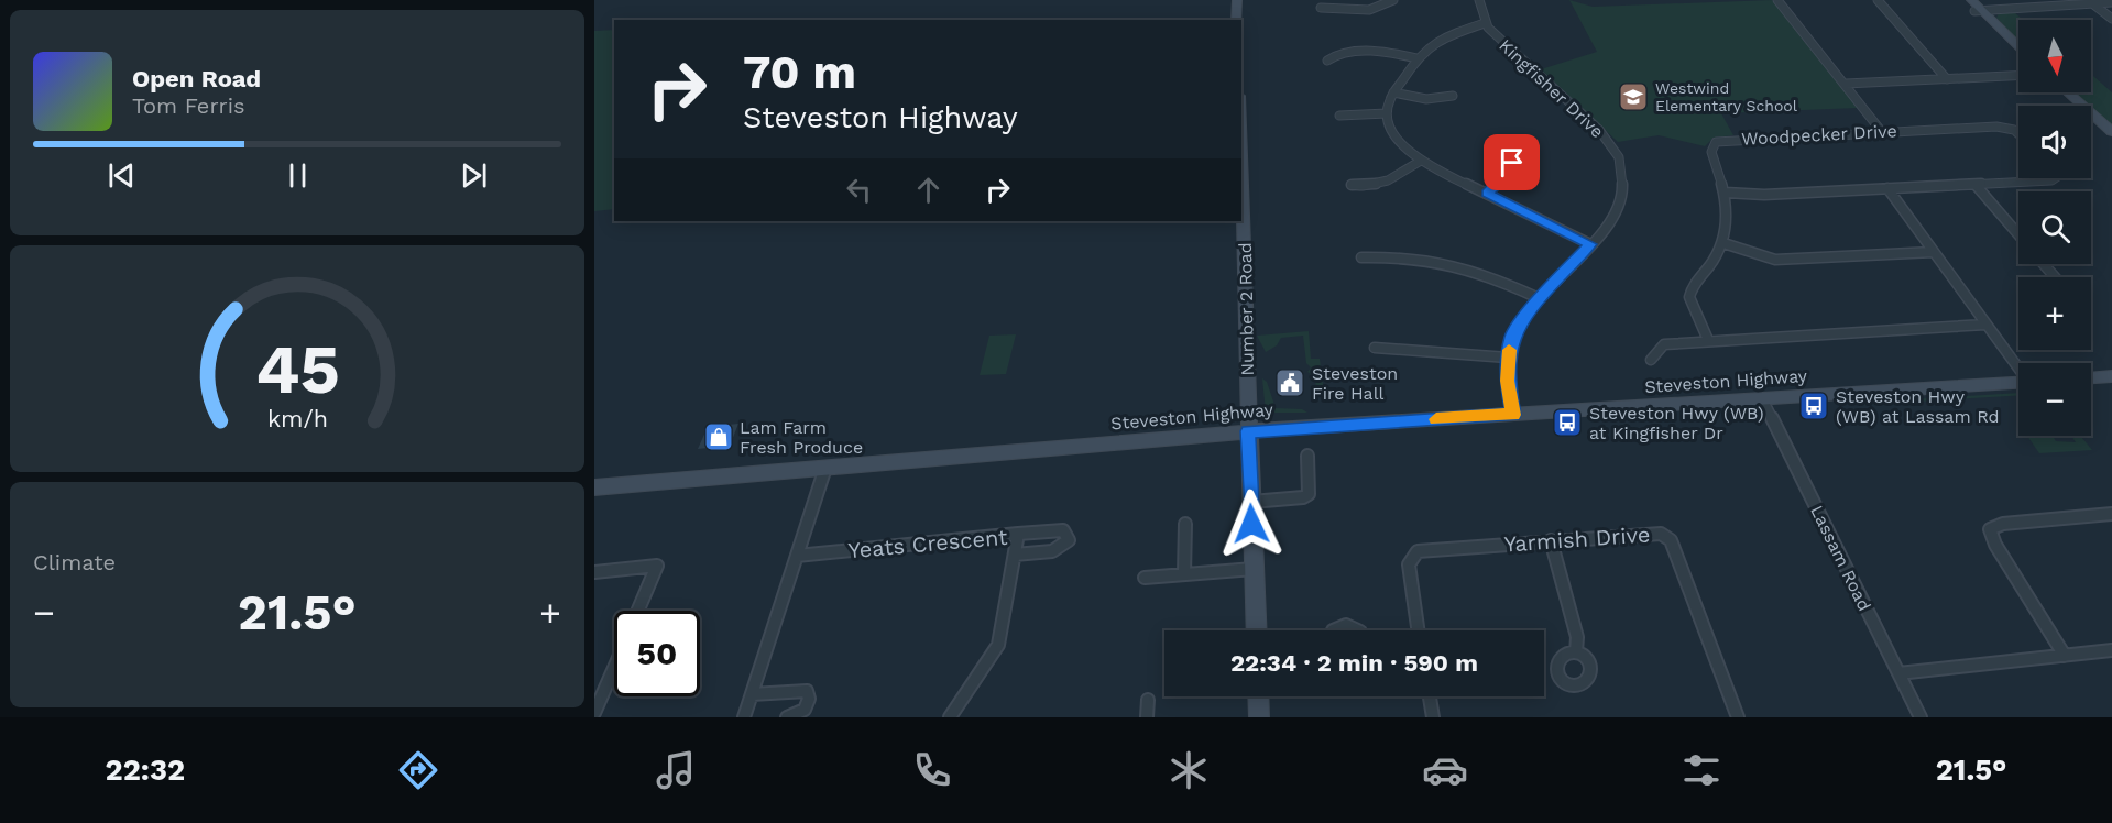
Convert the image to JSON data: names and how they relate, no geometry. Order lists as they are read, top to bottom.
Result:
{
  "streets": {
    "main road": ["Number 2 Road", "Steveston Highway"],
    "street": [
      "Kingfisher Drive",
      "Woodpecker Drive",
      "Yarmish Drive",
      "Yeats Crescent",
      "Lassam Road"
    ]
  },
  "crossings": [
    ["Kingfisher Drive", "Steveston Highway"],
    ["Number 2 Road", "Steveston Highway"],
    ["Steveston Highway", "Lassam Road"]
  ],
  "places": {
    "school or university": ["Westwind Elementary School"],
    "public building": ["Steveston Fire Hall"],
    "bus stop": ["Steveston Hwy (WB) at Lassam Rd", "Steveston Hwy (WB) at Kingfisher Dr"],
    "shop": ["Lam Farm Fresh Produce"]
  },
  "north": "bottom",
  "page": {
    "map_buttons": ["+", "−"],
    "turn": ["70 m", "Steveston Highway"],
    "song": ["Open Road", "Tom Ferris"],
    "tile": "Climate",
    "heat": ["−", "21.5°", "+"],
    "limit": "50",
    "trip": "22:34 · 2 min · 590 m",
    "tabs": ["22:32", "21.5°"],
    "gauge": ["45", "km/h"]
  }
}
